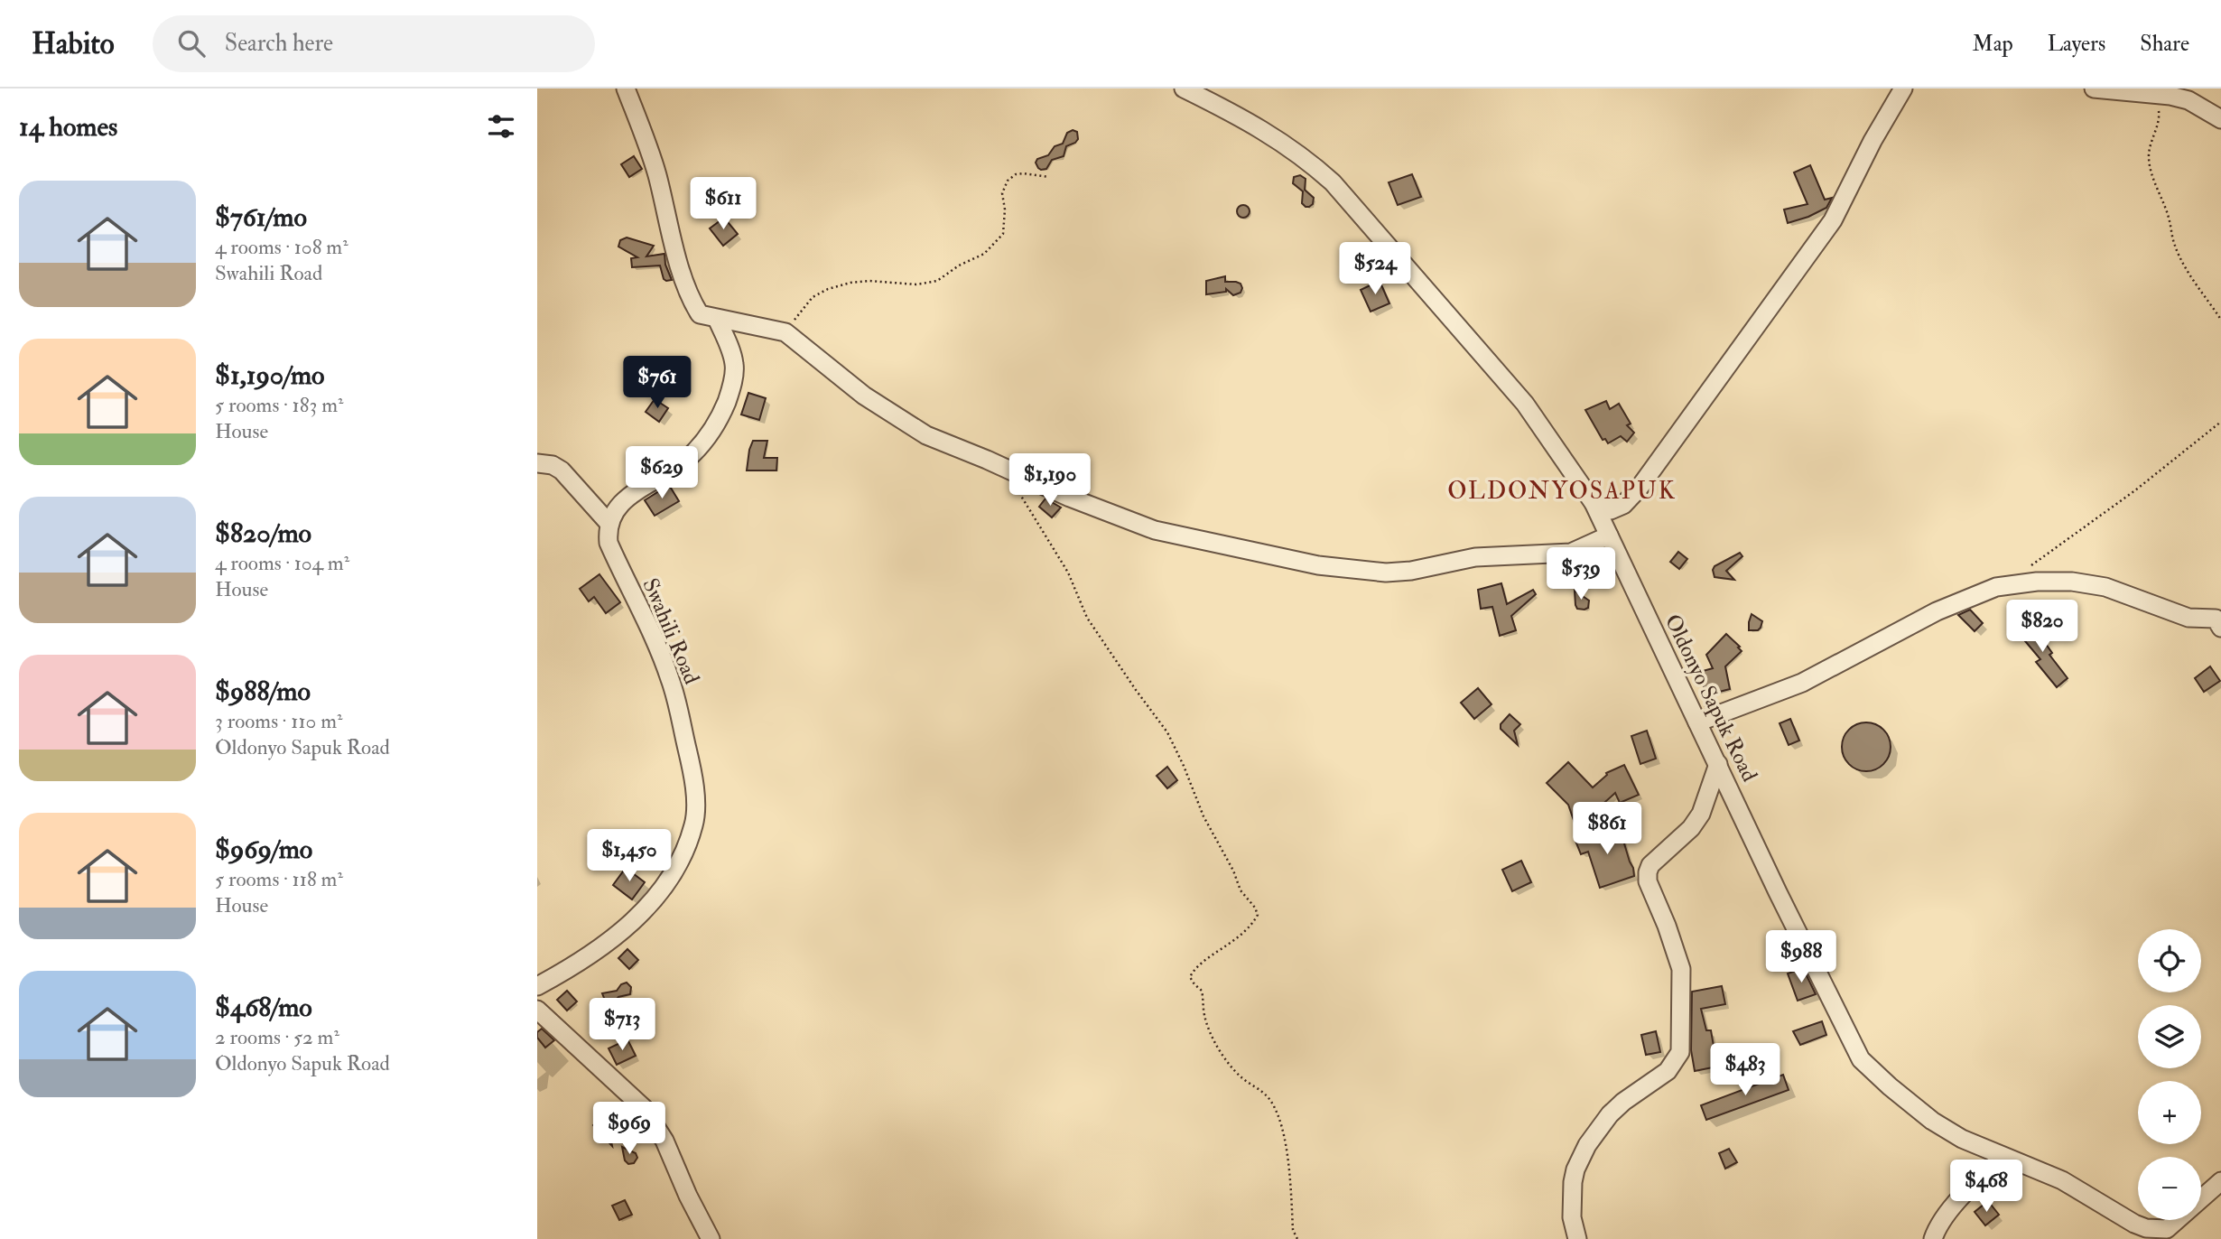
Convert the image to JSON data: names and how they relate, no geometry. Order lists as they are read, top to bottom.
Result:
{
  "streets": {
    "street": ["Swahili Road", "Oldonyo Sapuk Road"]
  },
  "districts": ["OLDONYOSAPUK"],
  "page": {
    "header": "Habito",
    "search": "Search here",
    "nav": ["Map", "Layers", "Share"],
    "heading": "14 homes",
    "list": [
      {
        "name": "$761/mo",
        "note": "4 rooms · 108 m² · Swahili Road"
      },
      {
        "name": "$1,190/mo",
        "note": "5 rooms · 183 m² · House"
      },
      {
        "name": "$820/mo",
        "note": "4 rooms · 104 m² · House"
      },
      {
        "name": "$988/mo",
        "note": "3 rooms · 110 m² · Oldonyo Sapuk Road"
      },
      {
        "name": "$969/mo",
        "note": "5 rooms · 118 m² · House"
      },
      {
        "name": "$468/mo",
        "note": "2 rooms · 52 m² · Oldonyo Sapuk Road"
      }
    ],
    "price": [
      "$611",
      "$524",
      "$761",
      "$629",
      "$1,190",
      "$539",
      "$820",
      "$861",
      "$1,450",
      "$988",
      "$713",
      "$483",
      "$969",
      "$468"
    ],
    "map_buttons": ["+", "−"]
  }
}
